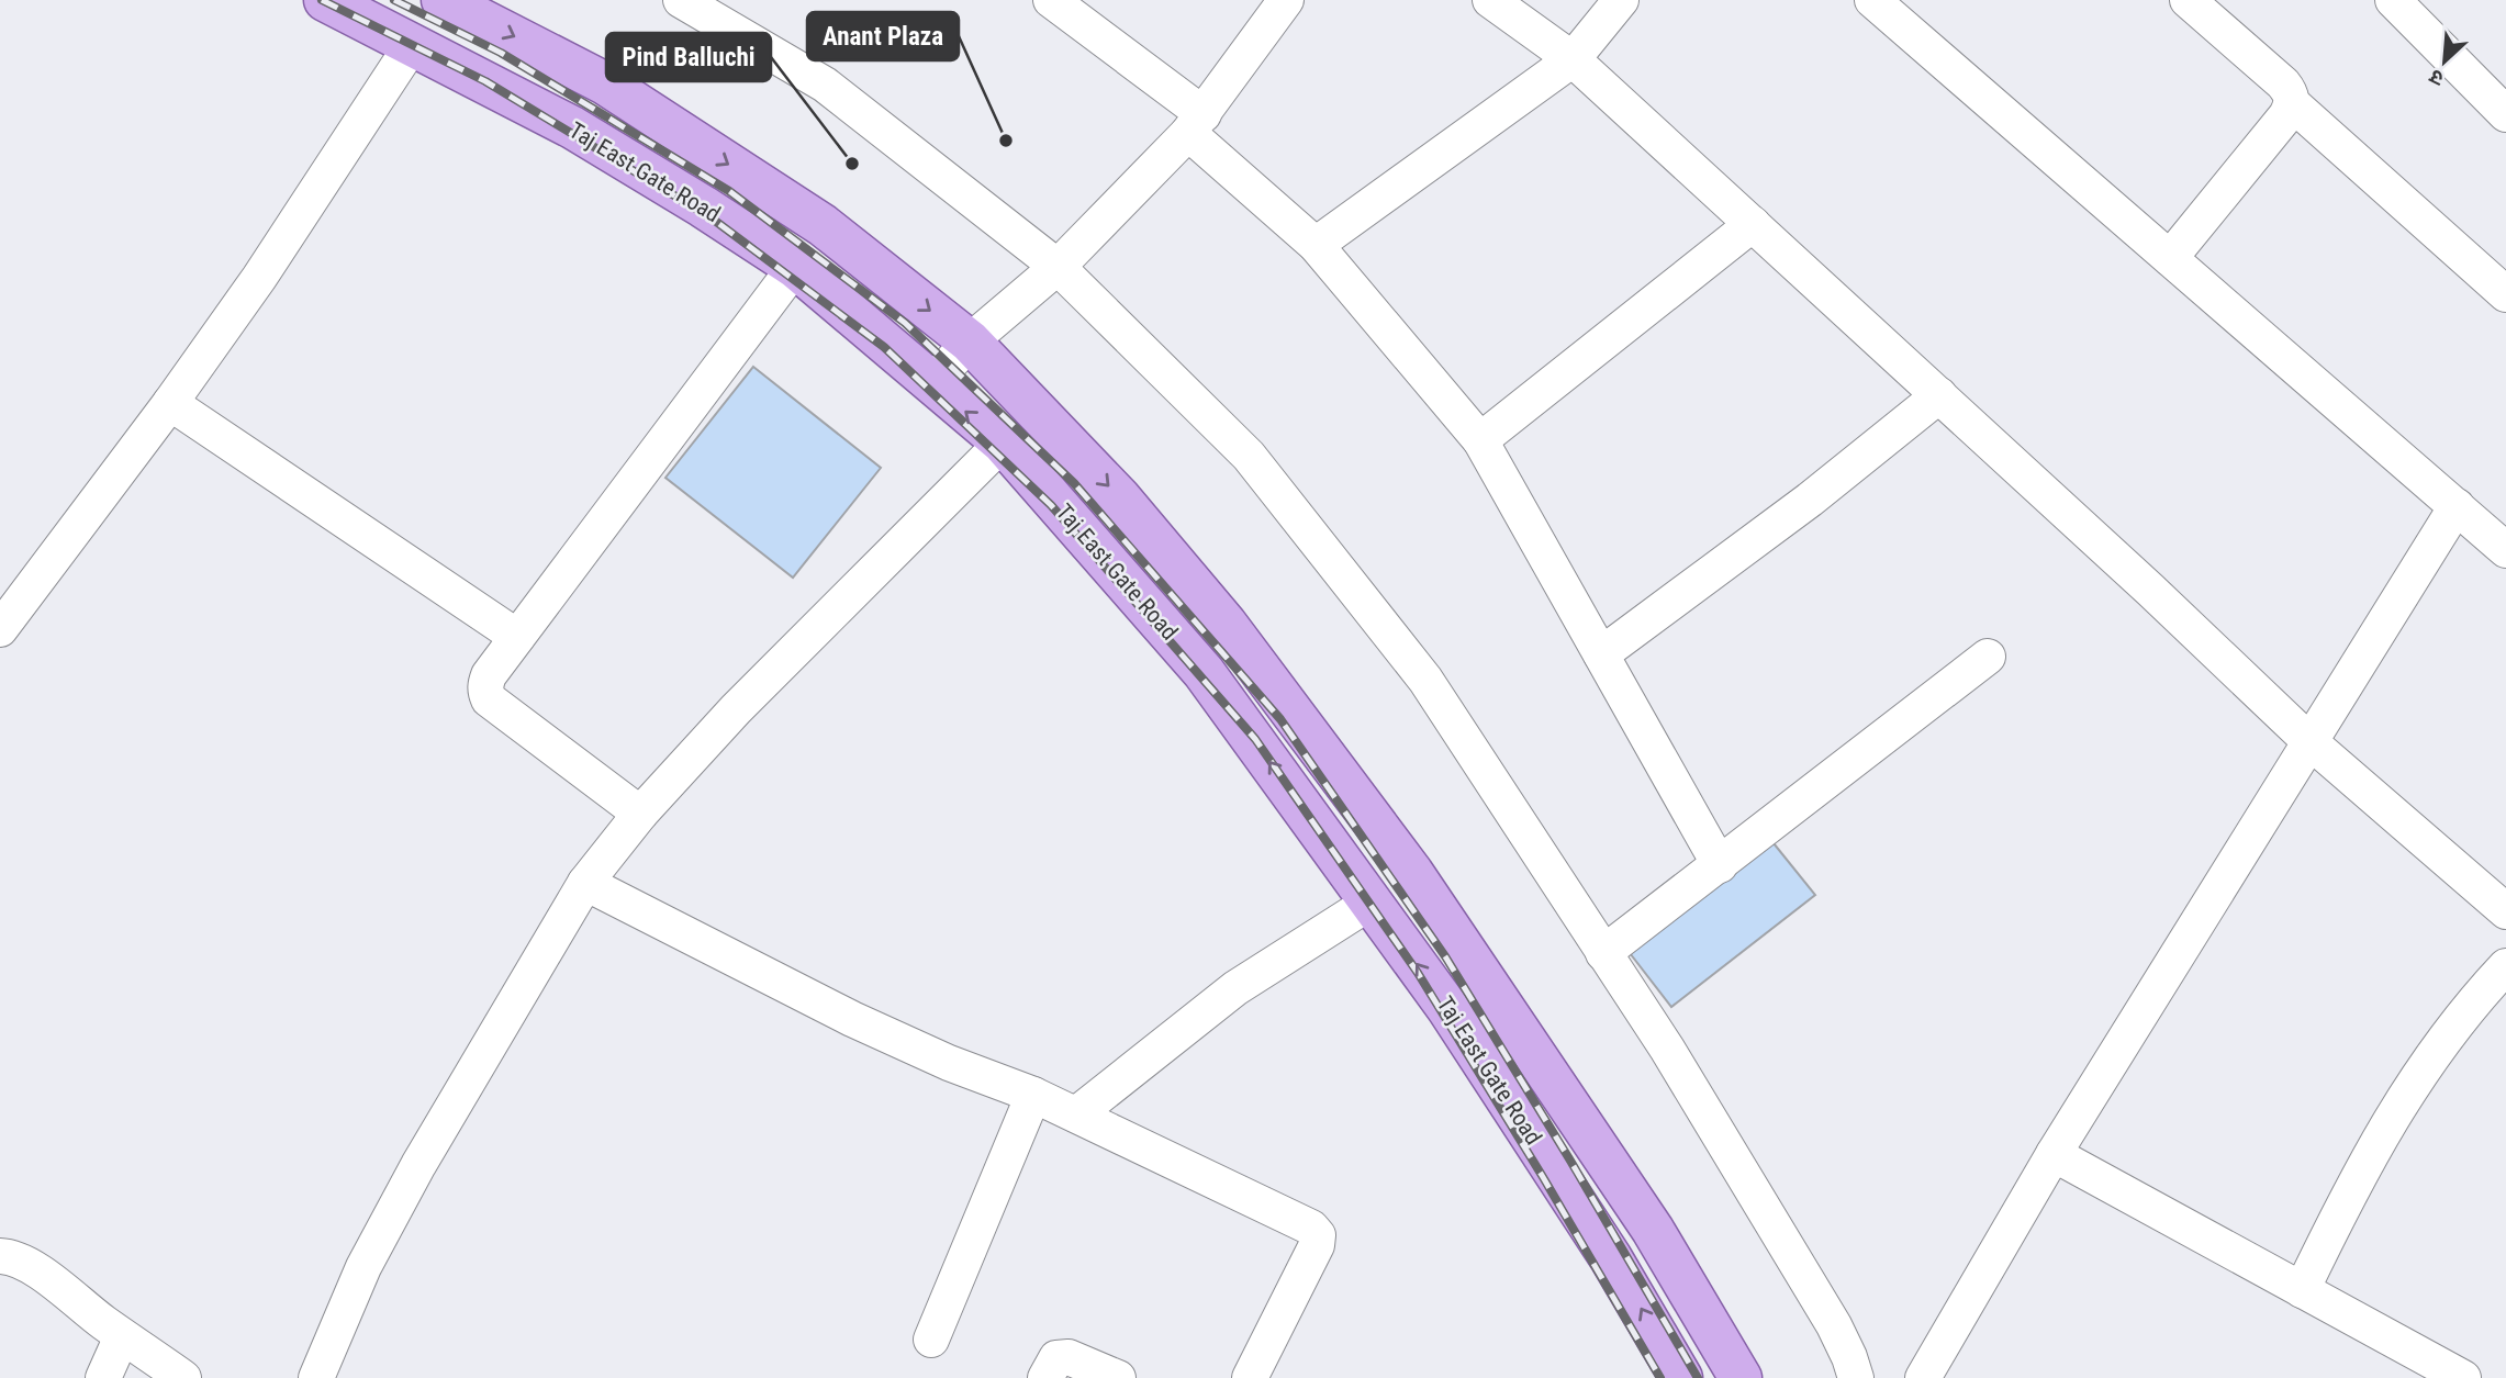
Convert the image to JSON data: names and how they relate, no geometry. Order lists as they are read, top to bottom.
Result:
{
  "streets": {
    "main road": ["Taj East Gate Road"]
  },
  "places": ["Anant Plaza", "Pind Balluchi"],
  "north": "bottom left"
}
